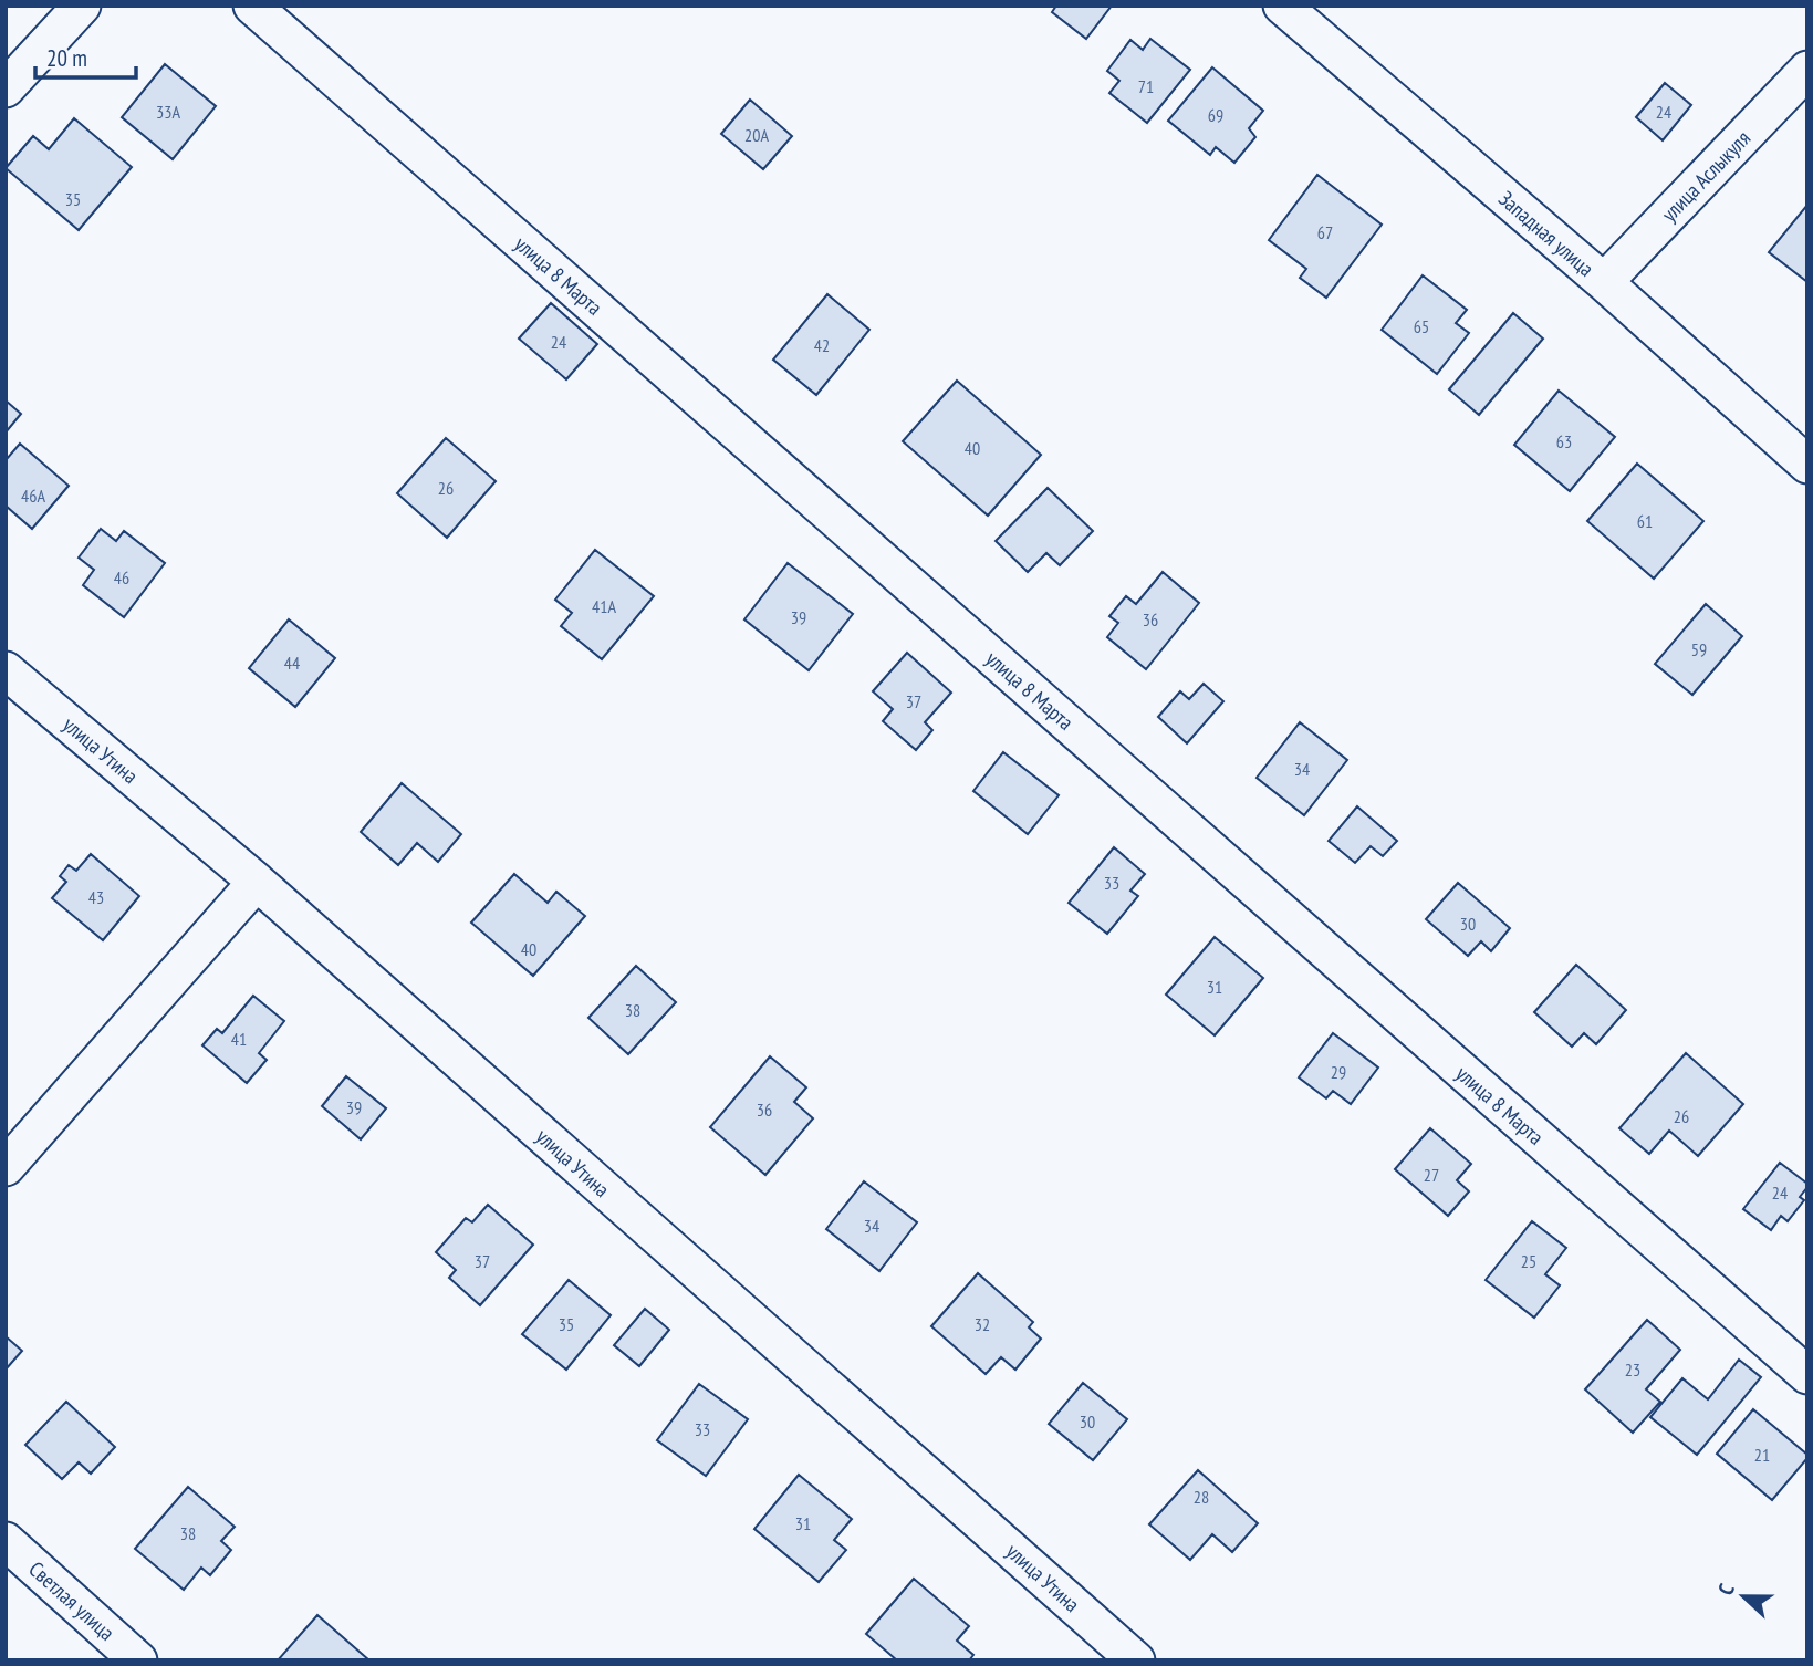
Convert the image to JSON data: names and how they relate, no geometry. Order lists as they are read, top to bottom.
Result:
{
  "streets": {
    "street": [
      "улица Аслыкуля",
      "Западная улица",
      "улица 8 Марта",
      "улица Утина",
      "Светлая улица"
    ]
  },
  "crossings": [
    ["улица Аслыкуля", "Западная улица"]
  ],
  "house_numbers": [
    "71",
    "33А",
    "24",
    "69",
    "20А",
    "35",
    "67",
    "65",
    "24",
    "42",
    "63",
    "40",
    "26",
    "46А",
    "61",
    "46",
    "41А",
    "39",
    "36",
    "59",
    "44",
    "37",
    "34",
    "33",
    "43",
    "30",
    "40",
    "31",
    "38",
    "41",
    "29",
    "39",
    "36",
    "26",
    "27",
    "24",
    "34",
    "37",
    "25",
    "35",
    "32",
    "23",
    "30",
    "33",
    "21",
    "28",
    "31",
    "38"
  ],
  "scale_bar": "20 m",
  "north": "left"
}
